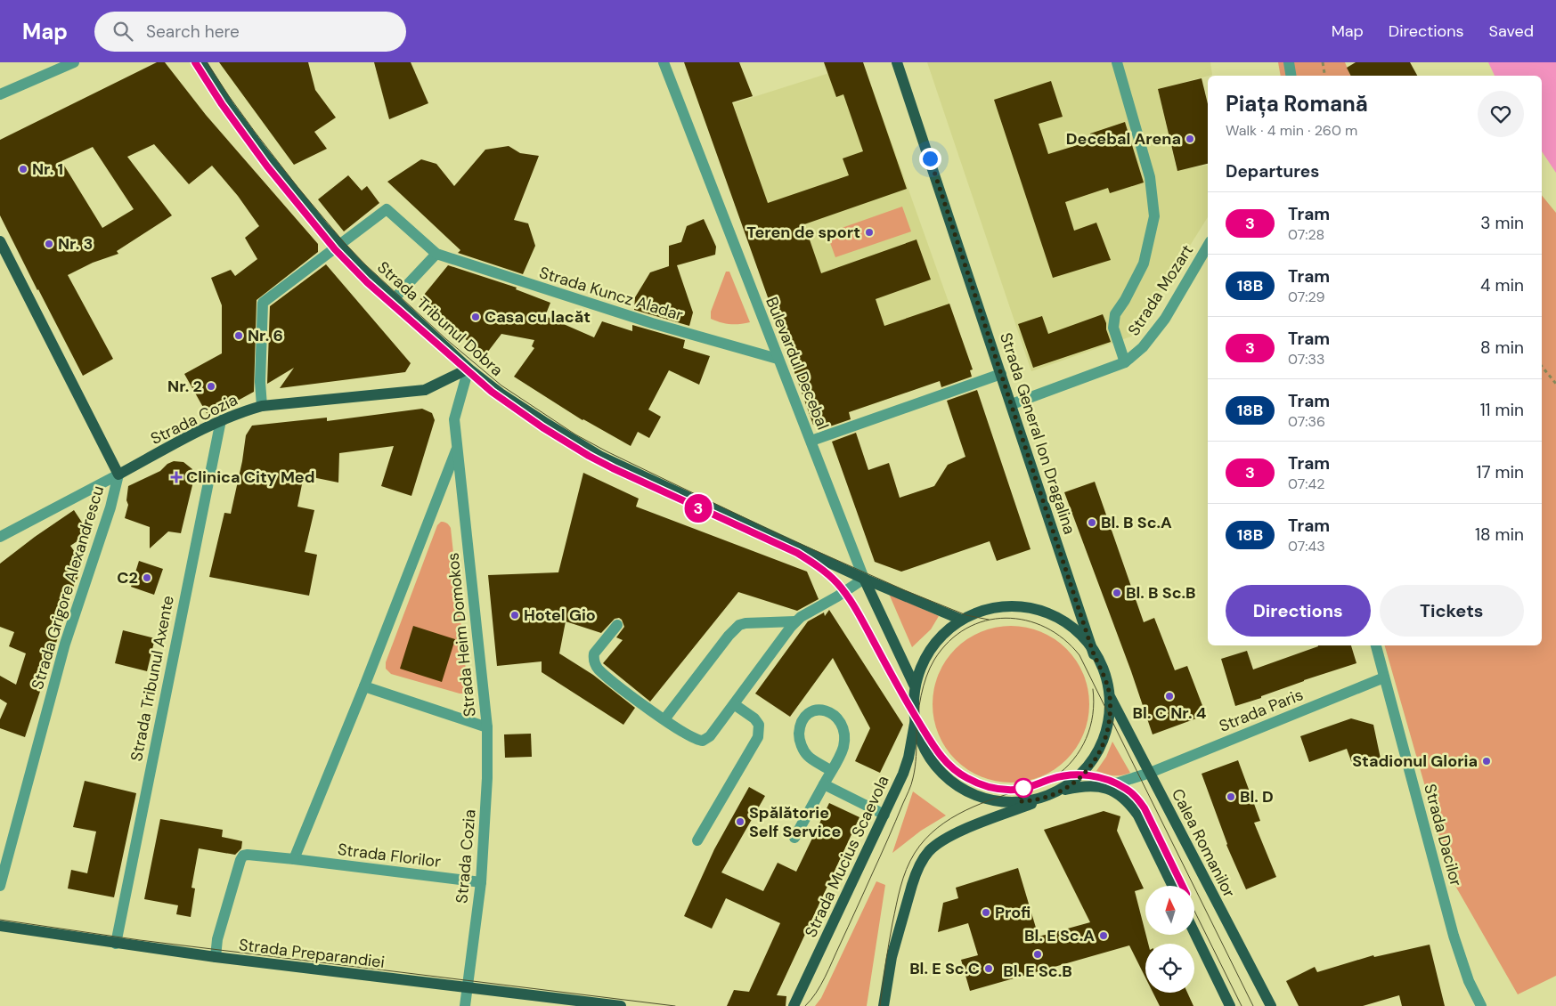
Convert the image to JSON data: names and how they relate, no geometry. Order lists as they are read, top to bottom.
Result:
{
  "streets": {
    "main road": [
      "Strada Tribunul Dobra",
      "Strada Cozia",
      "Strada General Ion Dragalina",
      "Strada Grigore Alexandrescu",
      "Calea Romanilor",
      "Strada Mucius Scaevola",
      "Strada Preparandiei"
    ],
    "street": [
      "Strada Mozart",
      "Strada Kuncz Aladar",
      "Bulevardul Decebal",
      "Strada Heim Domokos",
      "Strada Tribunul Axente",
      "Strada Paris",
      "Strada Dacilor",
      "Strada Florilor"
    ]
  },
  "crossings": [
    ["Strada Mozart", "Strada General Ion Dragalina"],
    ["Strada Kuncz Aladar", "Bulevardul Decebal"],
    ["Strada Tribunul Dobra", "Bulevardul Decebal"],
    ["Strada Tribunul Dobra", "Strada Cozia"],
    ["Strada Tribunul Dobra", "Strada Heim Domokos"],
    ["Strada Cozia", "Strada Grigore Alexandrescu"],
    ["Strada Cozia", "Strada Heim Domokos"],
    ["Strada Cozia", "Strada Tribunul Axente"],
    ["Strada Cozia", "Strada Florilor"],
    ["Strada Cozia", "Strada Preparandiei"],
    ["Strada Tribunul Axente", "Strada Preparandiei"],
    ["Strada Paris", "Strada Dacilor"],
    ["Strada Paris", "Calea Romanilor"],
    ["Strada Florilor", "Strada Preparandiei"]
  ],
  "places": {
    "other": [
      "Decebal Arena",
      "Nr. 1",
      "Teren de sport",
      "Nr. 3",
      "Casa cu lacăt",
      "Nr. 6",
      "Nr. 2",
      "Bl. B Sc.A",
      "C2",
      "Bl. B Sc.B",
      "Hotel Gio",
      "Bl. C Nr. 4",
      "Stadionul Gloria",
      "Bl. D",
      "Spălătorie Self Service",
      "Profi",
      "Bl. E Sc.A",
      "Bl. E Sc.B",
      "Bl. E Sc.C"
    ],
    "health": ["Clinica City Med"]
  },
  "lines": ["tram line 3"],
  "north": "top",
  "page": {
    "header": "Map",
    "search": "Search here",
    "nav": ["Map", "Directions", "Saved"],
    "on_map": "3",
    "heading": [
      ["Piața Romană", "Walk · 4 min · 260 m"],
      "Departures"
    ],
    "list": [
      {
        "mark": "3",
        "name": "Tram",
        "note": "07:28",
        "value": "3 min"
      },
      {
        "mark": "18B",
        "name": "Tram",
        "note": "07:29",
        "value": "4 min"
      },
      {
        "mark": "3",
        "name": "Tram",
        "note": "07:33",
        "value": "8 min"
      },
      {
        "mark": "18B",
        "name": "Tram",
        "note": "07:36",
        "value": "11 min"
      },
      {
        "mark": "3",
        "name": "Tram",
        "note": "07:42",
        "value": "17 min"
      },
      {
        "mark": "18B",
        "name": "Tram",
        "note": "07:43",
        "value": "18 min"
      }
    ],
    "buttons": ["Directions", "Tickets"]
  }
}
